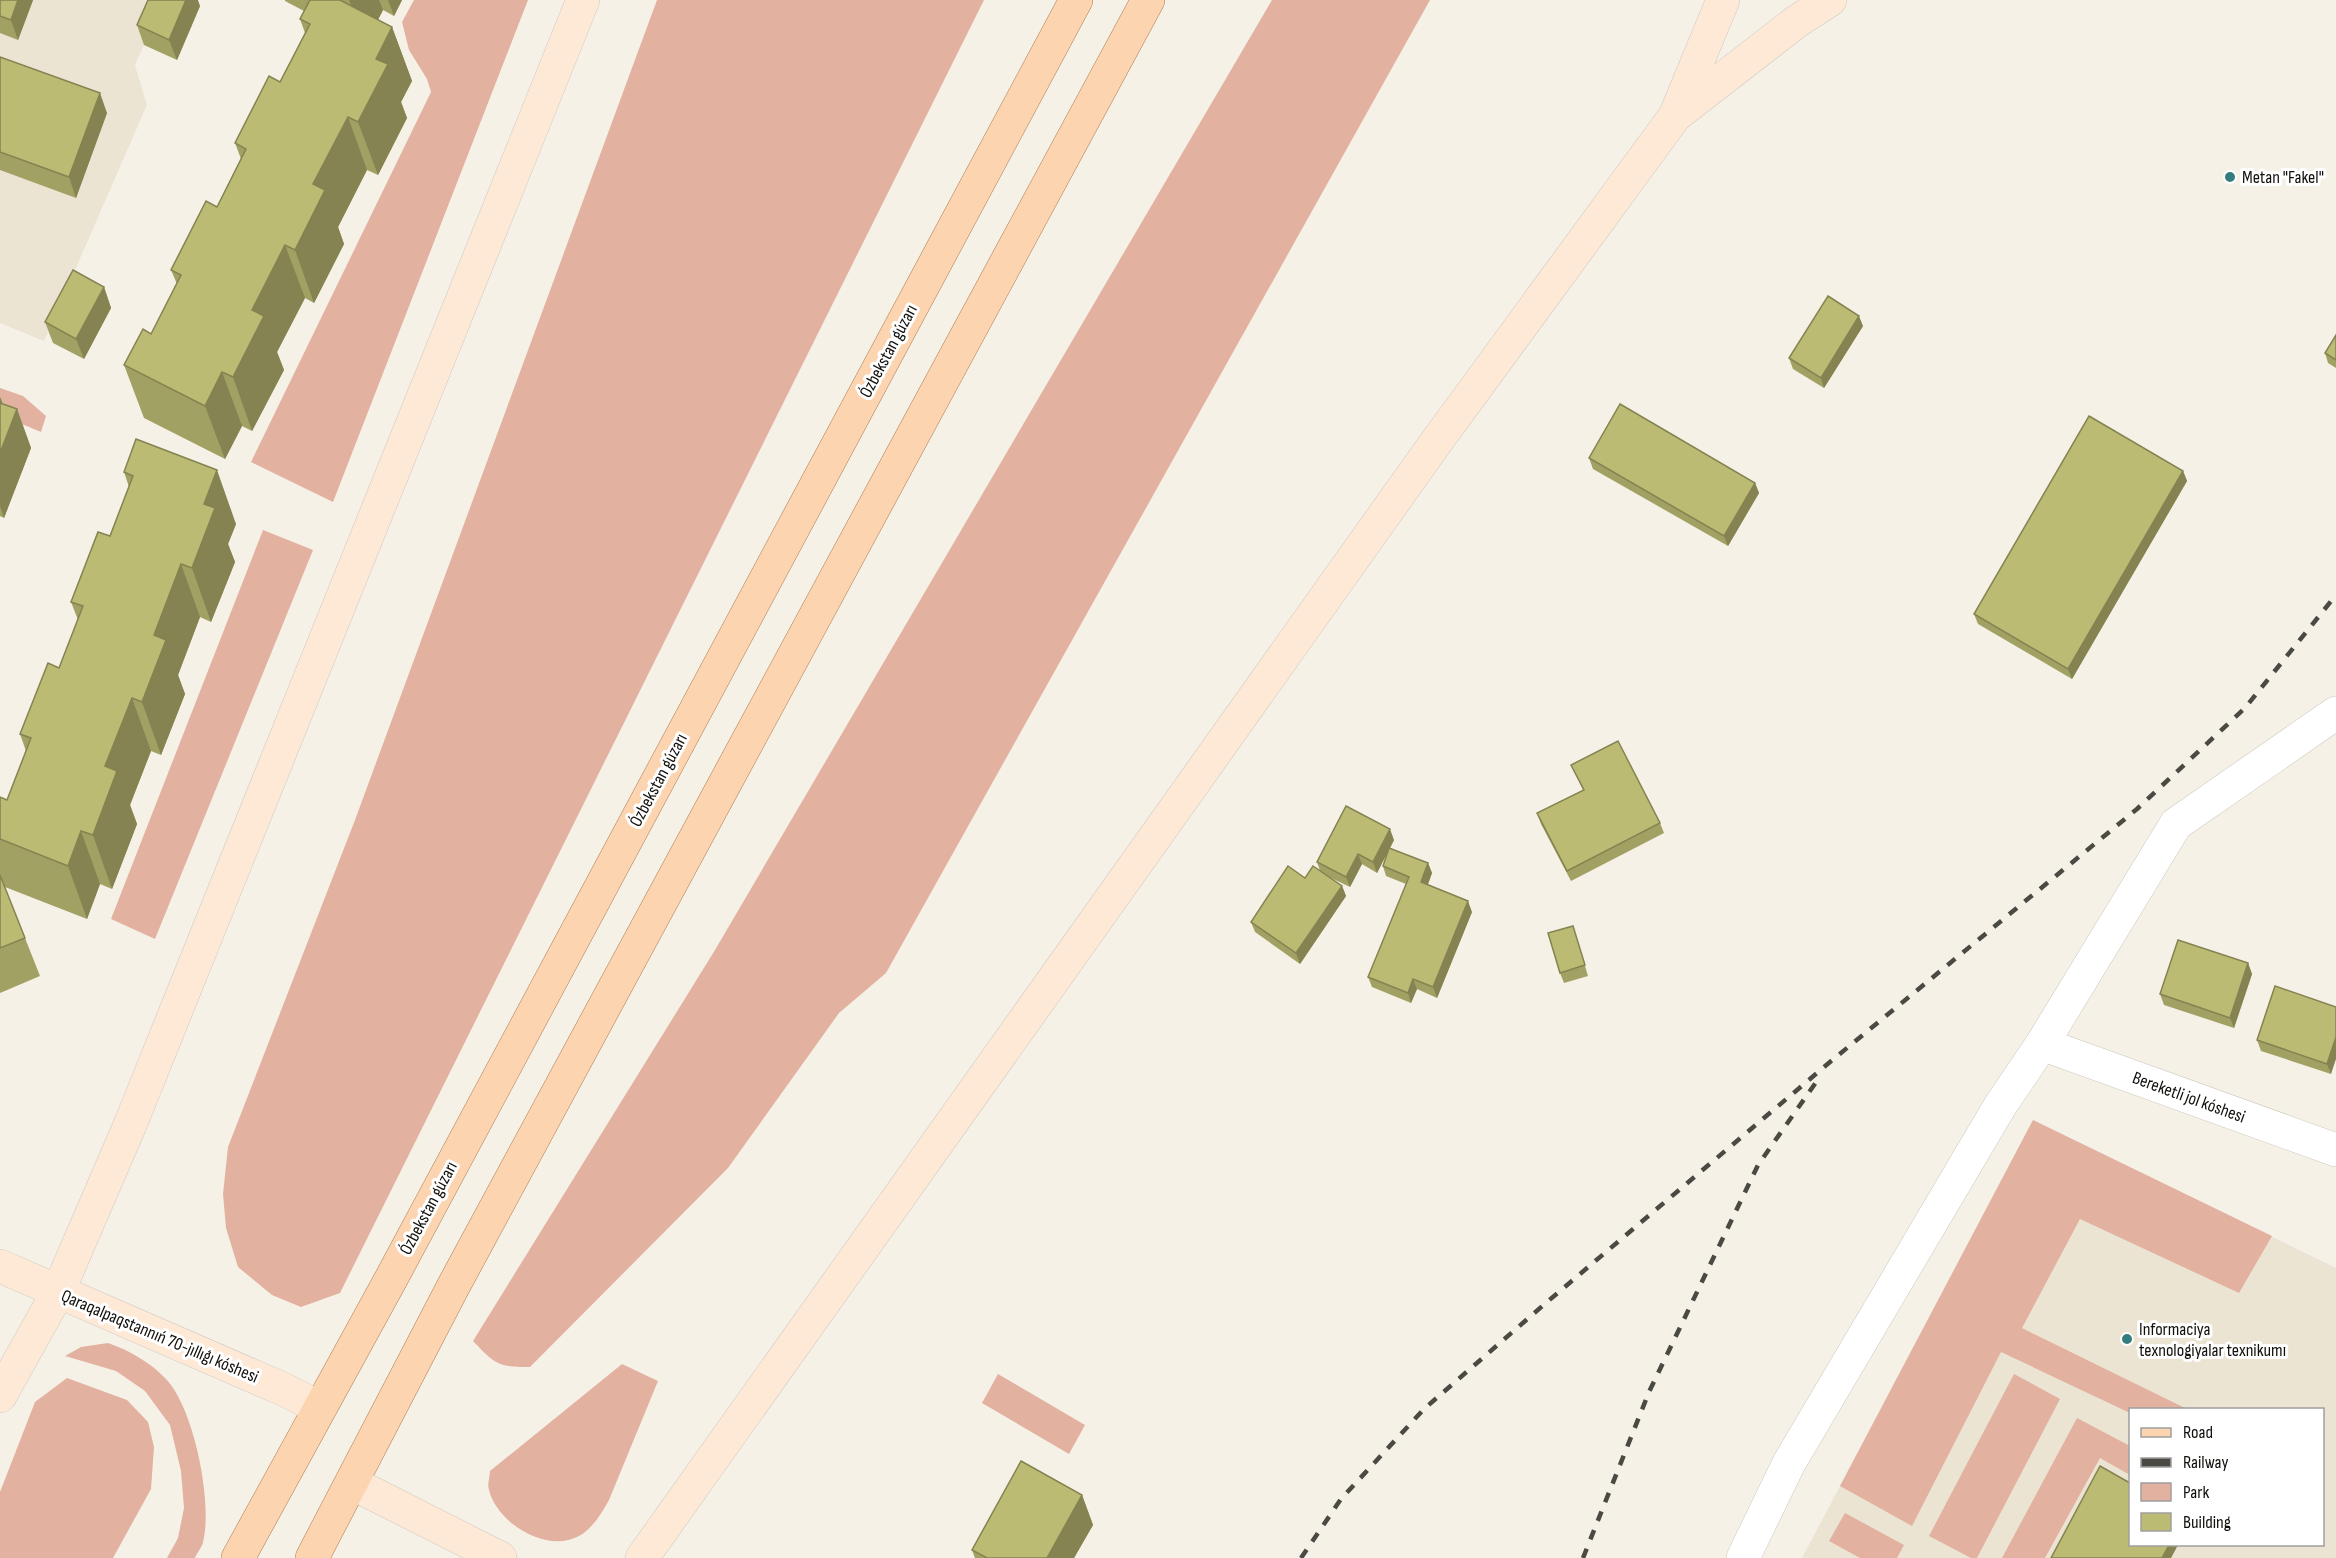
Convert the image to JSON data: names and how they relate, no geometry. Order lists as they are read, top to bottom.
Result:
{
  "streets": {
    "main road": ["Ózbekstan gúzarı", "Qaraqalpaqstannıń 70-jıllıǵı kóshesi"],
    "street": ["Bereketli jol kóshesi"]
  },
  "crossings": [
    ["Ózbekstan gúzarı", "Qaraqalpaqstannıń 70-jıllıǵı kóshesi"]
  ],
  "places": ["Metan \"Fakel\"", "Informaciya texnologiyalar texnikumı"],
  "legend": [
    "Road",
    "Railway",
    "Park",
    "Building"
  ]
}
